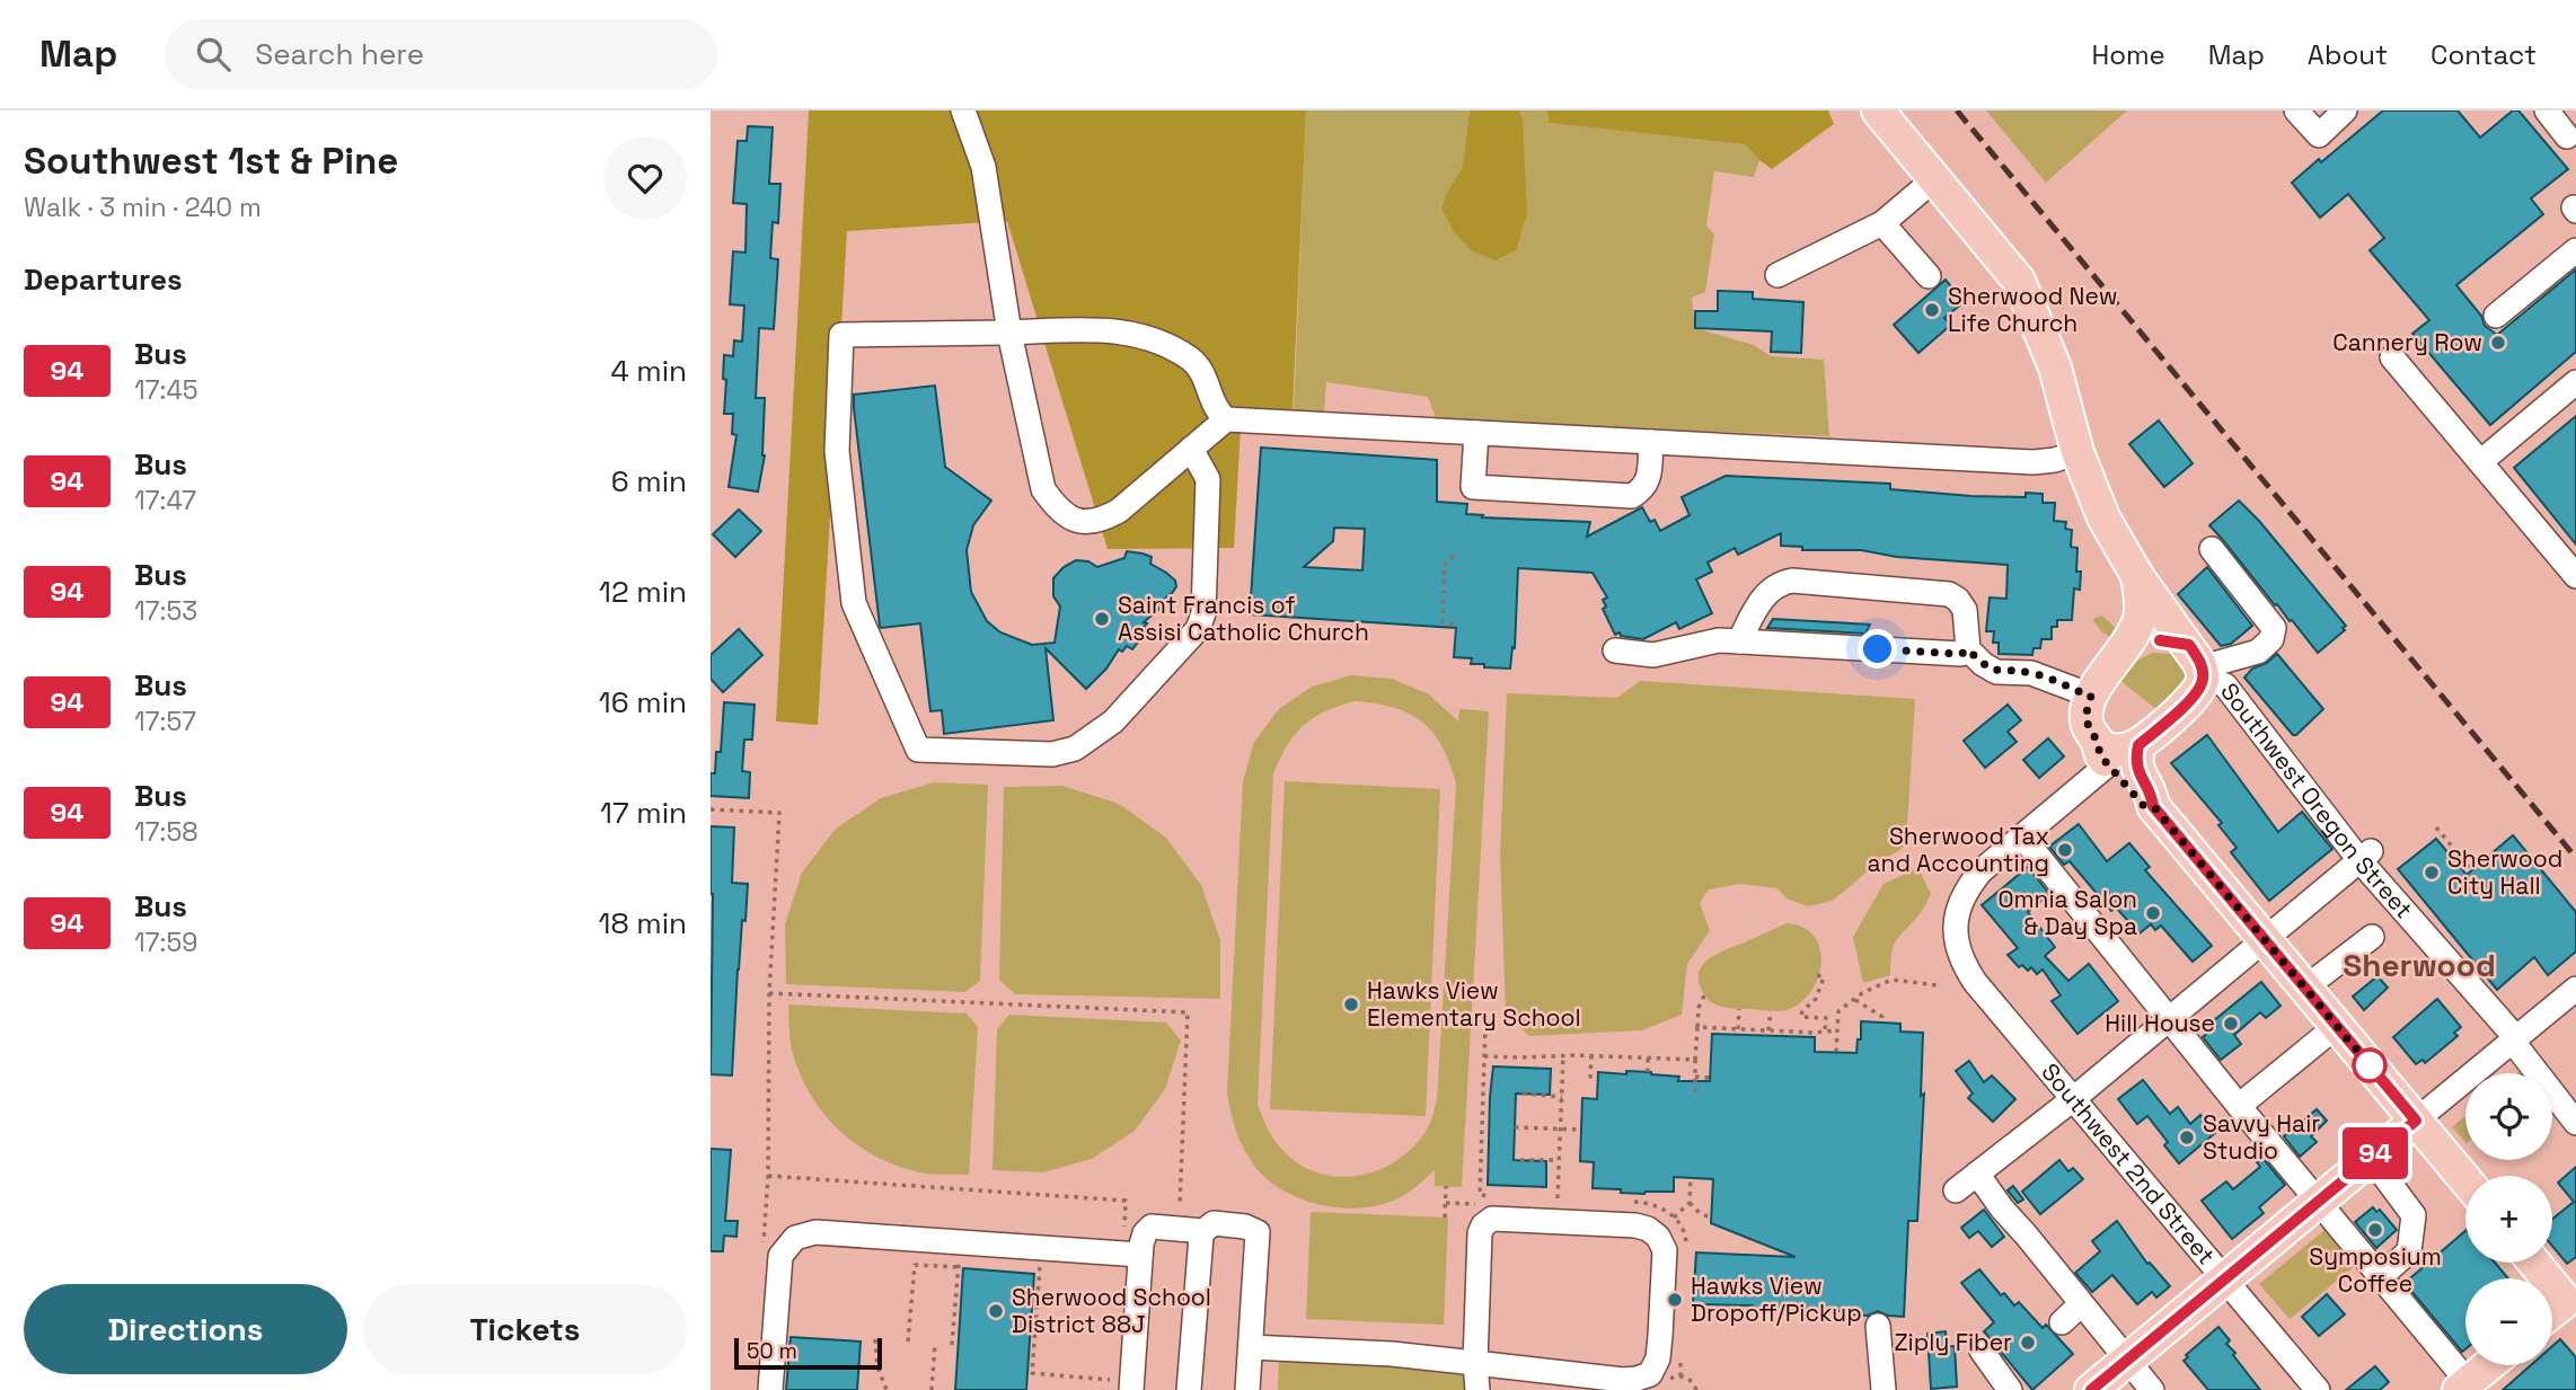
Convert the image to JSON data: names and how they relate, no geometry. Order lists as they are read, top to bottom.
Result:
{
  "streets": {
    "main road": ["Southwest Oregon Street"],
    "street": ["Southwest 2nd Street"]
  },
  "districts": ["Sherwood"],
  "places": [
    "Sherwood New Life Church",
    "Cannery Row",
    "Saint Francis of Assisi Catholic Church",
    "Sherwood Tax and Accounting",
    "Sherwood City Hall",
    "Omnia Salon & Day Spa",
    "Hawks View Elementary School",
    "Hill House",
    "Savvy Hair Studio",
    "Symposium Coffee",
    "Hawks View Dropoff/Pickup",
    "Sherwood School District 88J",
    "Ziply Fiber"
  ],
  "lines": ["bus line 94"],
  "scale_bar": "50 m",
  "page": {
    "header": "Map",
    "search": "Search here",
    "nav": [
      "Home",
      "Map",
      "About",
      "Contact"
    ],
    "heading": [
      ["Southwest 1st & Pine", "Walk · 3 min · 240 m"],
      "Departures"
    ],
    "on_map": "94",
    "list": [
      {
        "mark": "94",
        "name": "Bus",
        "note": "17:45",
        "value": "4 min"
      },
      {
        "mark": "94",
        "name": "Bus",
        "note": "17:47",
        "value": "6 min"
      },
      {
        "mark": "94",
        "name": "Bus",
        "note": "17:53",
        "value": "12 min"
      },
      {
        "mark": "94",
        "name": "Bus",
        "note": "17:57",
        "value": "16 min"
      },
      {
        "mark": "94",
        "name": "Bus",
        "note": "17:58",
        "value": "17 min"
      },
      {
        "mark": "94",
        "name": "Bus",
        "note": "17:59",
        "value": "18 min"
      }
    ],
    "map_buttons": ["+", "−"],
    "buttons": ["Directions", "Tickets"],
    "scale": "50 m"
  }
}
